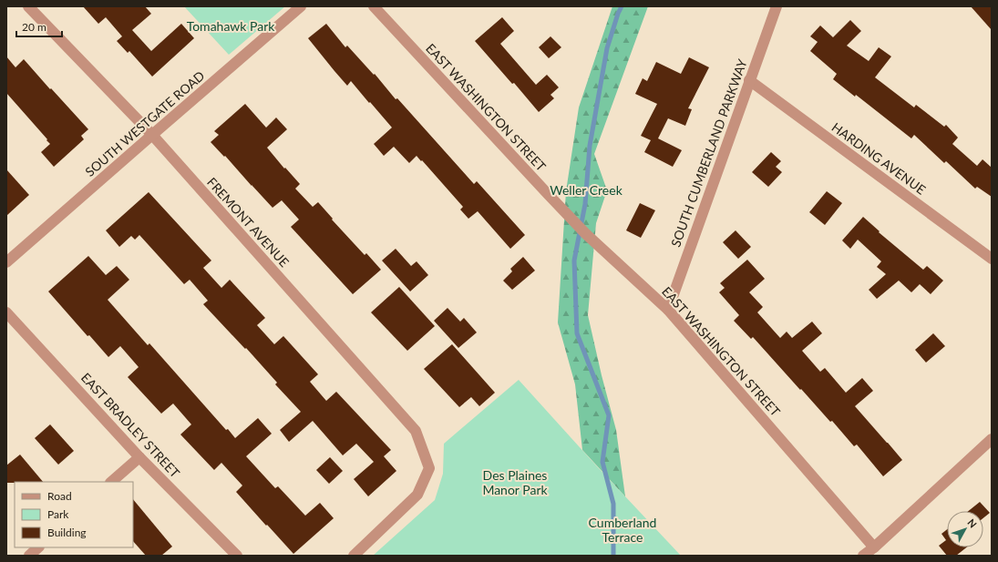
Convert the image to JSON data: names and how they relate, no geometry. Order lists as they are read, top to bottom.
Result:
{
  "streets": {
    "street": [
      "EAST WASHINGTON STREET",
      "SOUTH WESTGATE ROAD",
      "SOUTH CUMBERLAND PARKWAY",
      "HARDING AVENUE",
      "FREMONT AVENUE",
      "EAST BRADLEY STREET"
    ]
  },
  "crossings": [
    ["EAST WASHINGTON STREET", "SOUTH CUMBERLAND PARKWAY"],
    ["SOUTH WESTGATE ROAD", "FREMONT AVENUE"],
    ["SOUTH CUMBERLAND PARKWAY", "HARDING AVENUE"]
  ],
  "parks": [
    "Tomahawk Park",
    "Weller Creek",
    "Des Plaines Manor Park",
    "Cumberland Terrace"
  ],
  "legend": ["Road", "Park", "Building"],
  "scale_bar": "20 m",
  "north": "top right"
}
